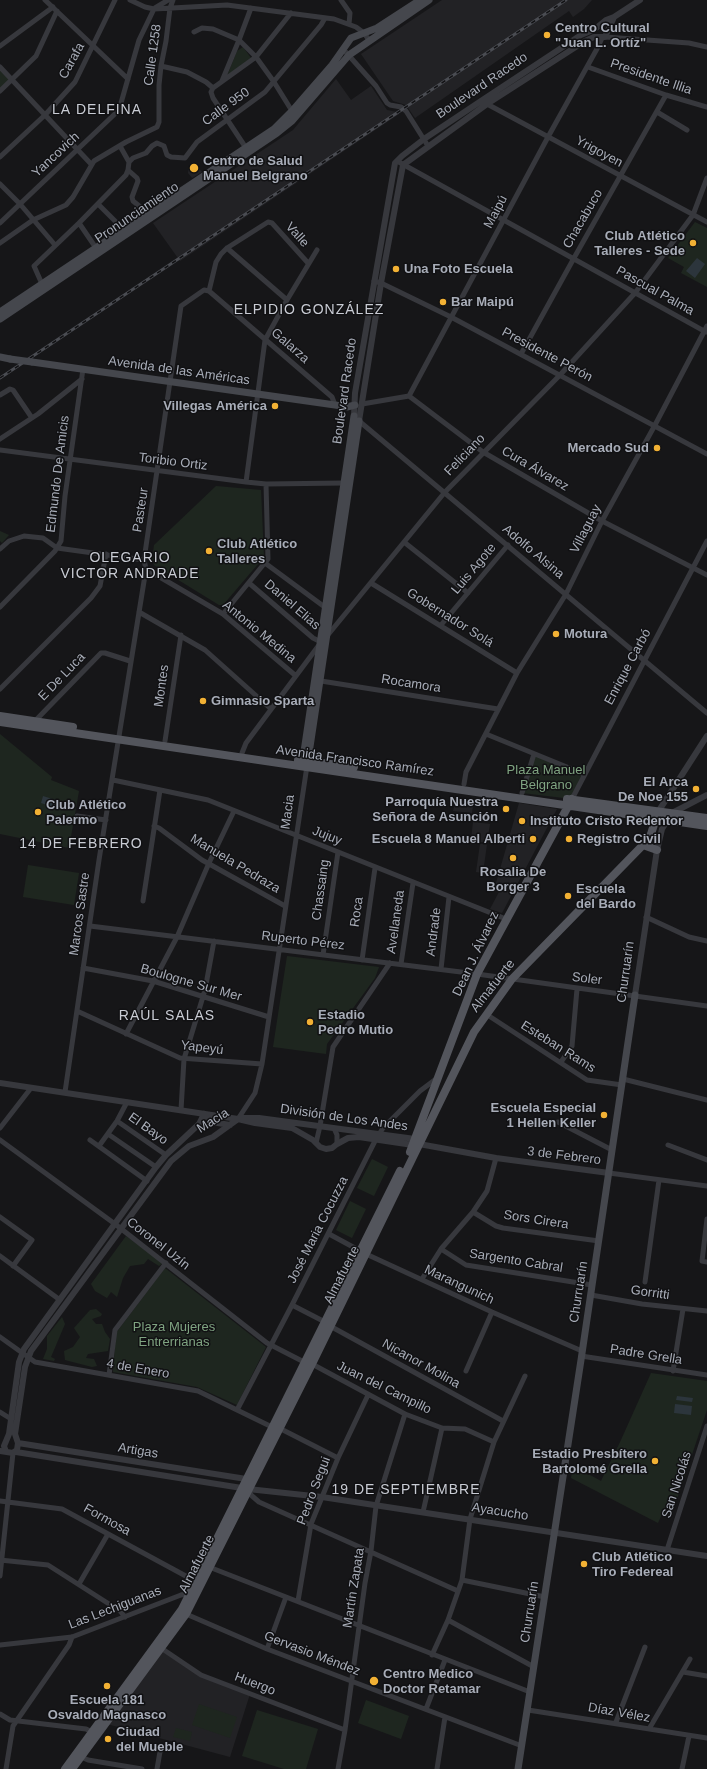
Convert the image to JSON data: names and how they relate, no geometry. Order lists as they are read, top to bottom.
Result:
{
  "streets": {
    "main road": [
      "Boulevard Racedo",
      "Pronunciamiento",
      "Avenida de las Américas",
      "Avenida Francisco Ramírez",
      "Dean J. Álvarez",
      "Churruarín",
      "Almafuerte"
    ],
    "street": [
      "Calle 1258",
      "Carafa",
      "Presidente Illia",
      "Calle 950",
      "Yrigoyen",
      "Yancovich",
      "Maipú",
      "Chacabuco",
      "Valle",
      "Pascual Palma",
      "Galarza",
      "Presidente Perón",
      "Feliciano",
      "Toribio Ortiz",
      "Cura Álvarez",
      "Edmundo De Amicis",
      "Pasteur",
      "Villaguay",
      "Adolfo Alsina",
      "Luis Agote",
      "Daniel Elias",
      "Gobernador Solá",
      "Antonio Medina",
      "Enrique Carbó",
      "E De Luca",
      "Rocamora",
      "Montes",
      "Macia",
      "Jujuy",
      "Manuela Pedraza",
      "Chassaing",
      "Roca",
      "Marcos Sastre",
      "Avellaneda",
      "Andrade",
      "Ruperto Pérez",
      "Soler",
      "Boulogne Sur Mer",
      "Esteban Rams",
      "Yapeyú",
      "División de Los Andes",
      "El Bayo",
      "3 de Febrero",
      "Sors Cirera",
      "José Maria Cocuzza",
      "Coronel Uzín",
      "Sargento Cabral",
      "Marangunich",
      "Gorritti",
      "Padre Grella",
      "Nicanor Molina",
      "4 de Enero",
      "Juan del Campillo",
      "Artigas",
      "San Nicolás",
      "Pedro Segui",
      "Ayacucho",
      "Formosa",
      "Martín Zapata",
      "Las Lechiguanas",
      "Gervasio Méndez",
      "Huergo",
      "Díaz Vélez"
    ]
  },
  "crossings": [
    ["Presidente Illia", "Maipú"],
    ["Presidente Illia", "Chacabuco"],
    ["Boulevard Racedo", "Yrigoyen"],
    ["Boulevard Racedo", "Maipú"],
    ["Boulevard Racedo", "Pascual Palma"],
    ["Boulevard Racedo", "Presidente Perón"],
    ["Boulevard Racedo", "Avenida de las Américas"],
    ["Boulevard Racedo", "Feliciano"],
    ["Boulevard Racedo", "Toribio Ortiz"],
    ["Boulevard Racedo", "Adolfo Alsina"],
    ["Boulevard Racedo", "Daniel Elias"],
    ["Boulevard Racedo", "Rocamora"],
    ["Boulevard Racedo", "Avenida Francisco Ramírez"],
    ["Boulevard Racedo", "Macia"],
    ["Yrigoyen", "Maipú"],
    ["Yrigoyen", "Chacabuco"],
    ["Yrigoyen", "Feliciano"],
    ["Maipú", "Pascual Palma"],
    ["Maipú", "Presidente Perón"],
    ["Maipú", "Cura Álvarez"],
    ["Chacabuco", "Pascual Palma"],
    ["Chacabuco", "Presidente Perón"],
    ["Pascual Palma", "Feliciano"],
    ["Pascual Palma", "Villaguay"],
    ["Galarza", "Avenida de las Américas"],
    ["Galarza", "Pasteur"],
    ["Presidente Perón", "Feliciano"],
    ["Presidente Perón", "Villaguay"],
    ["Avenida de las Américas", "Edmundo De Amicis"],
    ["Avenida de las Américas", "Pasteur"],
    ["Avenida de las Américas", "Adolfo Alsina"],
    ["Feliciano", "Cura Álvarez"],
    ["Feliciano", "Adolfo Alsina"],
    ["Feliciano", "Daniel Elias"],
    ["Feliciano", "Gobernador Solá"],
    ["Feliciano", "Antonio Medina"],
    ["Feliciano", "Avenida Francisco Ramírez"],
    ["Toribio Ortiz", "Edmundo De Amicis"],
    ["Toribio Ortiz", "Pasteur"],
    ["Cura Álvarez", "Villaguay"],
    ["Cura Álvarez", "Enrique Carbó"],
    ["Pasteur", "Antonio Medina"],
    ["Pasteur", "E De Luca"],
    ["Pasteur", "Avenida Francisco Ramírez"],
    ["Pasteur", "Marcos Sastre"],
    ["Villaguay", "Adolfo Alsina"],
    ["Villaguay", "Gobernador Solá"],
    ["Villaguay", "Rocamora"],
    ["Villaguay", "Avenida Francisco Ramírez"],
    ["Adolfo Alsina", "Luis Agote"],
    ["Adolfo Alsina", "Enrique Carbó"],
    ["Luis Agote", "Gobernador Solá"],
    ["Enrique Carbó", "Avenida Francisco Ramírez"],
    ["Enrique Carbó", "Dean J. Álvarez"],
    ["E De Luca", "Avenida Francisco Ramírez"],
    ["Montes", "Avenida Francisco Ramírez"],
    ["Avenida Francisco Ramírez", "Macia"],
    ["Avenida Francisco Ramírez", "Marcos Sastre"],
    ["Avenida Francisco Ramírez", "Dean J. Álvarez"],
    ["Avenida Francisco Ramírez", "Churruarín"],
    ["Avenida Francisco Ramírez", "Almafuerte"],
    ["Macia", "Jujuy"],
    ["Macia", "Manuela Pedraza"],
    ["Macia", "Ruperto Pérez"],
    ["Macia", "Boulogne Sur Mer"],
    ["Macia", "Yapeyú"],
    ["Macia", "División de Los Andes"],
    ["Macia", "El Bayo"],
    ["Macia", "Coronel Uzín"],
    ["Macia", "4 de Enero"],
    ["Macia", "Artigas"],
    ["Jujuy", "Chassaing"],
    ["Jujuy", "Roca"],
    ["Jujuy", "Marcos Sastre"],
    ["Jujuy", "Avellaneda"],
    ["Jujuy", "Andrade"],
    ["Jujuy", "Dean J. Álvarez"],
    ["Chassaing", "Ruperto Pérez"],
    ["Roca", "Ruperto Pérez"],
    ["Marcos Sastre", "Ruperto Pérez"],
    ["Marcos Sastre", "Boulogne Sur Mer"],
    ["Marcos Sastre", "Yapeyú"],
    ["Marcos Sastre", "División de Los Andes"],
    ["Avellaneda", "Ruperto Pérez"],
    ["Avellaneda", "División de Los Andes"],
    ["Andrade", "Ruperto Pérez"],
    ["Ruperto Pérez", "Dean J. Álvarez"],
    ["Ruperto Pérez", "Soler"],
    ["Ruperto Pérez", "Almafuerte"],
    ["Dean J. Álvarez", "Almafuerte"],
    ["Dean J. Álvarez", "División de Los Andes"],
    ["Dean J. Álvarez", "3 de Febrero"],
    ["Dean J. Álvarez", "José Maria Cocuzza"],
    ["Churruarín", "Soler"],
    ["Churruarín", "Esteban Rams"],
    ["Churruarín", "3 de Febrero"],
    ["Churruarín", "Sors Cirera"],
    ["Churruarín", "Sargento Cabral"],
    ["Churruarín", "Marangunich"],
    ["Churruarín", "Gorritti"],
    ["Churruarín", "Padre Grella"],
    ["Churruarín", "Ayacucho"],
    ["Churruarín", "Gervasio Méndez"],
    ["Churruarín", "Díaz Vélez"],
    ["Soler", "Almafuerte"],
    ["Almafuerte", "Esteban Rams"],
    ["Almafuerte", "División de Los Andes"],
    ["Almafuerte", "3 de Febrero"],
    ["Almafuerte", "Coronel Uzín"],
    ["Almafuerte", "Marangunich"],
    ["Almafuerte", "Nicanor Molina"],
    ["Almafuerte", "4 de Enero"],
    ["Almafuerte", "Juan del Campillo"],
    ["Almafuerte", "Artigas"],
    ["Almafuerte", "Ayacucho"],
    ["Almafuerte", "Formosa"],
    ["Almafuerte", "Las Lechiguanas"],
    ["Almafuerte", "Gervasio Méndez"],
    ["Almafuerte", "Huergo"],
    ["División de Los Andes", "3 de Febrero"],
    ["División de Los Andes", "José Maria Cocuzza"],
    ["José Maria Cocuzza", "Coronel Uzín"],
    ["José Maria Cocuzza", "Marangunich"],
    ["José Maria Cocuzza", "Nicanor Molina"],
    ["José Maria Cocuzza", "4 de Enero"],
    ["Coronel Uzín", "Juan del Campillo"],
    ["Marangunich", "Padre Grella"],
    ["4 de Enero", "Pedro Segui"],
    ["Juan del Campillo", "Pedro Segui"],
    ["Juan del Campillo", "Martín Zapata"],
    ["Artigas", "Ayacucho"],
    ["San Nicolás", "Ayacucho"],
    ["Pedro Segui", "Ayacucho"],
    ["Ayacucho", "Martín Zapata"],
    ["Martín Zapata", "Gervasio Méndez"],
    ["Martín Zapata", "Huergo"]
  ],
  "districts": [
    "LA DELFINA",
    "ELPIDIO GONZÁLEZ",
    "OLEGARIO VICTOR ANDRADE",
    "14 DE FEBRERO",
    "RAÚL SALAS",
    "19 DE SEPTIEMBRE"
  ],
  "parks": ["Plaza Manuel Belgrano", "Plaza Mujeres Entrerrianas"],
  "places": [
    "Centro Cultural \"Juan L. Ortíz\"",
    "Centro de Salud Manuel Belgrano",
    "Club Atlético Talleres - Sede",
    "Una Foto Escuela",
    "Bar Maipú",
    "Villegas América",
    "Mercado Sud",
    "Club Atlético Talleres",
    "Motura",
    "Gimnasio Sparta",
    "El Arca De Noe 155",
    "Parroquía Nuestra Señora de Asunción",
    "Club Atlético Palermo",
    "Instituto Cristo Redentor",
    "Escuela 8 Manuel Alberti",
    "Registro Civil",
    "Rosalia De Borger 3",
    "Escuela del Bardo",
    "Estadio Pedro Mutio",
    "Escuela Especial 1 Hellen Keller",
    "Estadio Presbítero Bartolomé Grella",
    "Club Atlético Tiro Federeal",
    "Centro Medico Doctor Retamar",
    "Escuela 181 Osvaldo Magnasco",
    "Ciudad del Mueble"
  ]
}
